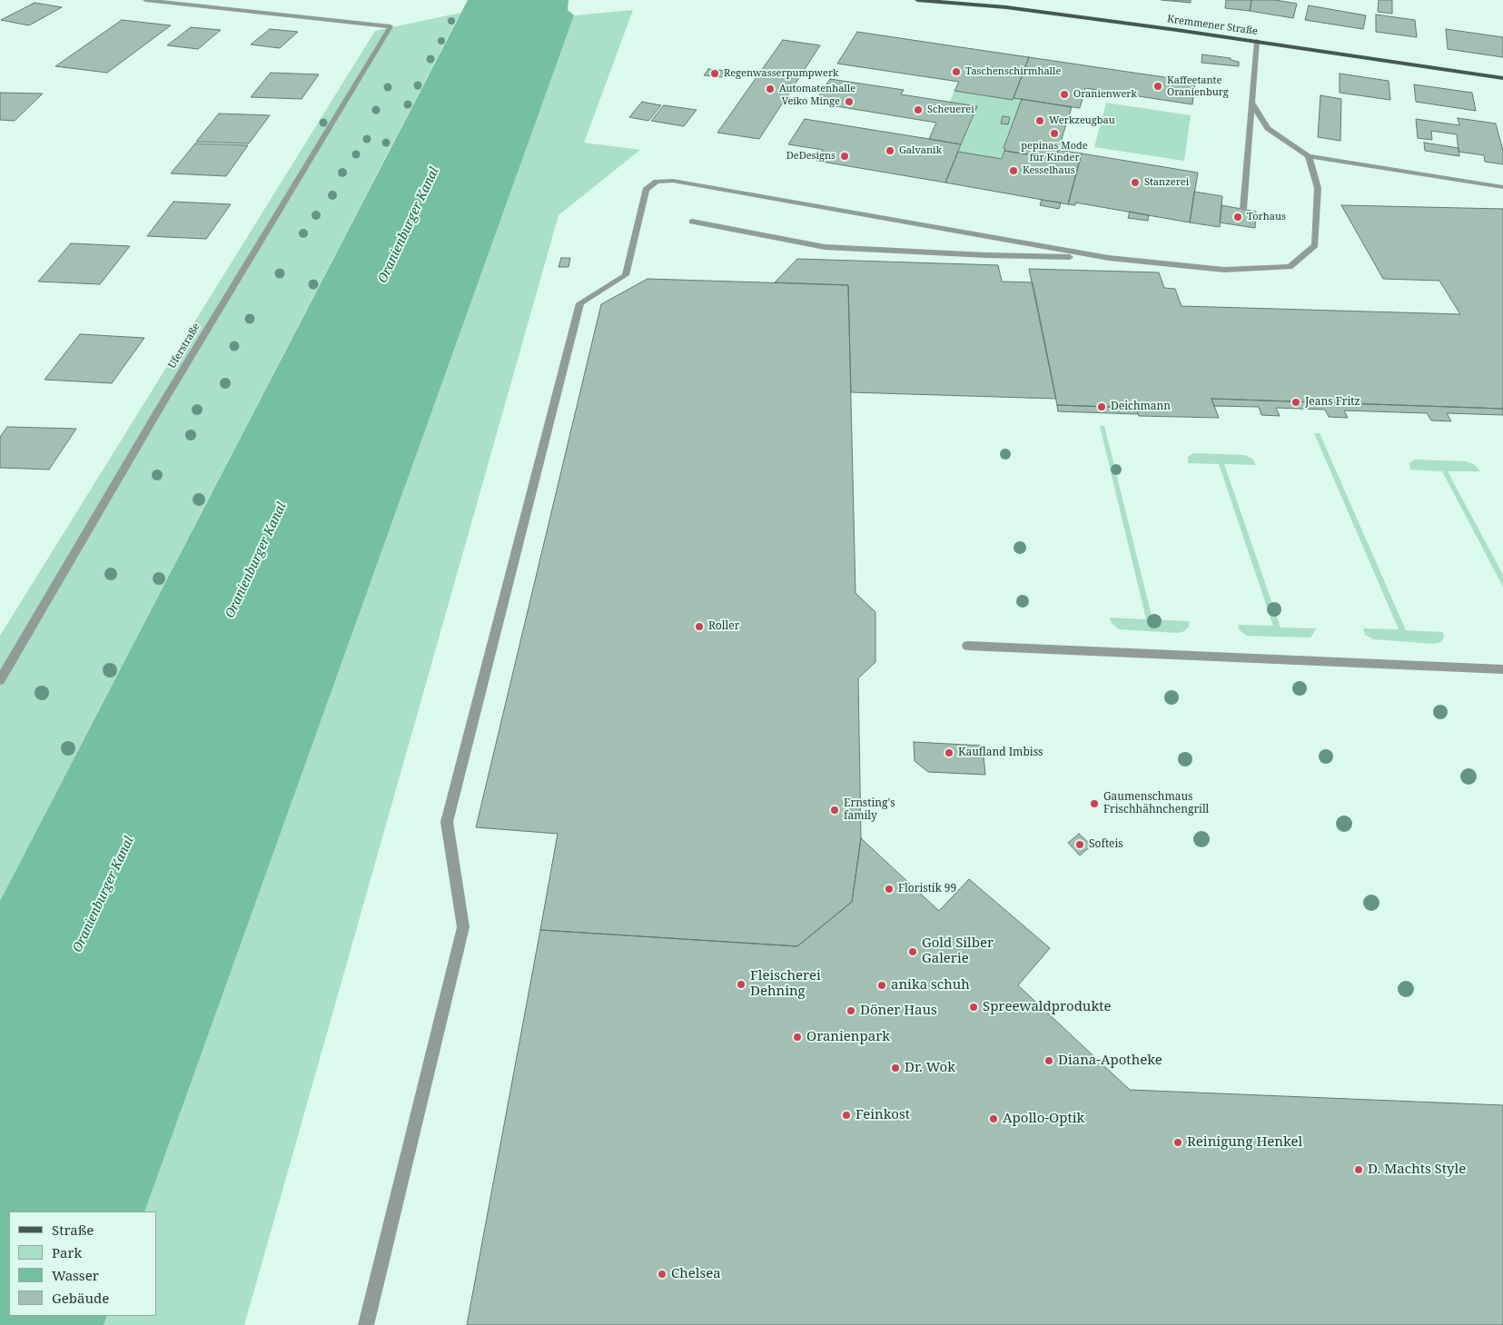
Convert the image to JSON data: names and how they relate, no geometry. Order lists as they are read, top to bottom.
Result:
{
  "streets": {
    "main road": ["Kremmener Straße"],
    "street": ["Uferstraße"]
  },
  "water": ["Oranienburger Kanal"],
  "places": [
    "Taschenschirmhalle",
    "Regenwasserpumpwerk",
    "Kaffeetante Oranienburg",
    "Automatenhalle",
    "Oranienwerk",
    "Veiko Minge",
    "Scheuerei",
    "Werkzeugbau",
    "pepinas Mode für Kinder",
    "Galvanik",
    "DeDesigns",
    "Kesselhaus",
    "Stanzerei",
    "Torhaus",
    "Jeans Fritz",
    "Deichmann",
    "Roller",
    "Kaufland Imbiss",
    "Gaumenschmaus Frischhähnchengrill",
    "Ernsting's family",
    "Softeis",
    "Floristik 99",
    "Gold Silber Galerie",
    "Fleischerei Dehning",
    "anika schuh",
    "Spreewaldprodukte",
    "Döner Haus",
    "Oranienpark",
    "Diana-Apotheke",
    "Dr. Wok",
    "Feinkost",
    "Apollo-Optik",
    "Reinigung Henkel",
    "D. Machts Style",
    "Chelsea"
  ],
  "legend": [
    "Straße",
    "Park",
    "Wasser",
    "Gebäude"
  ]
}
